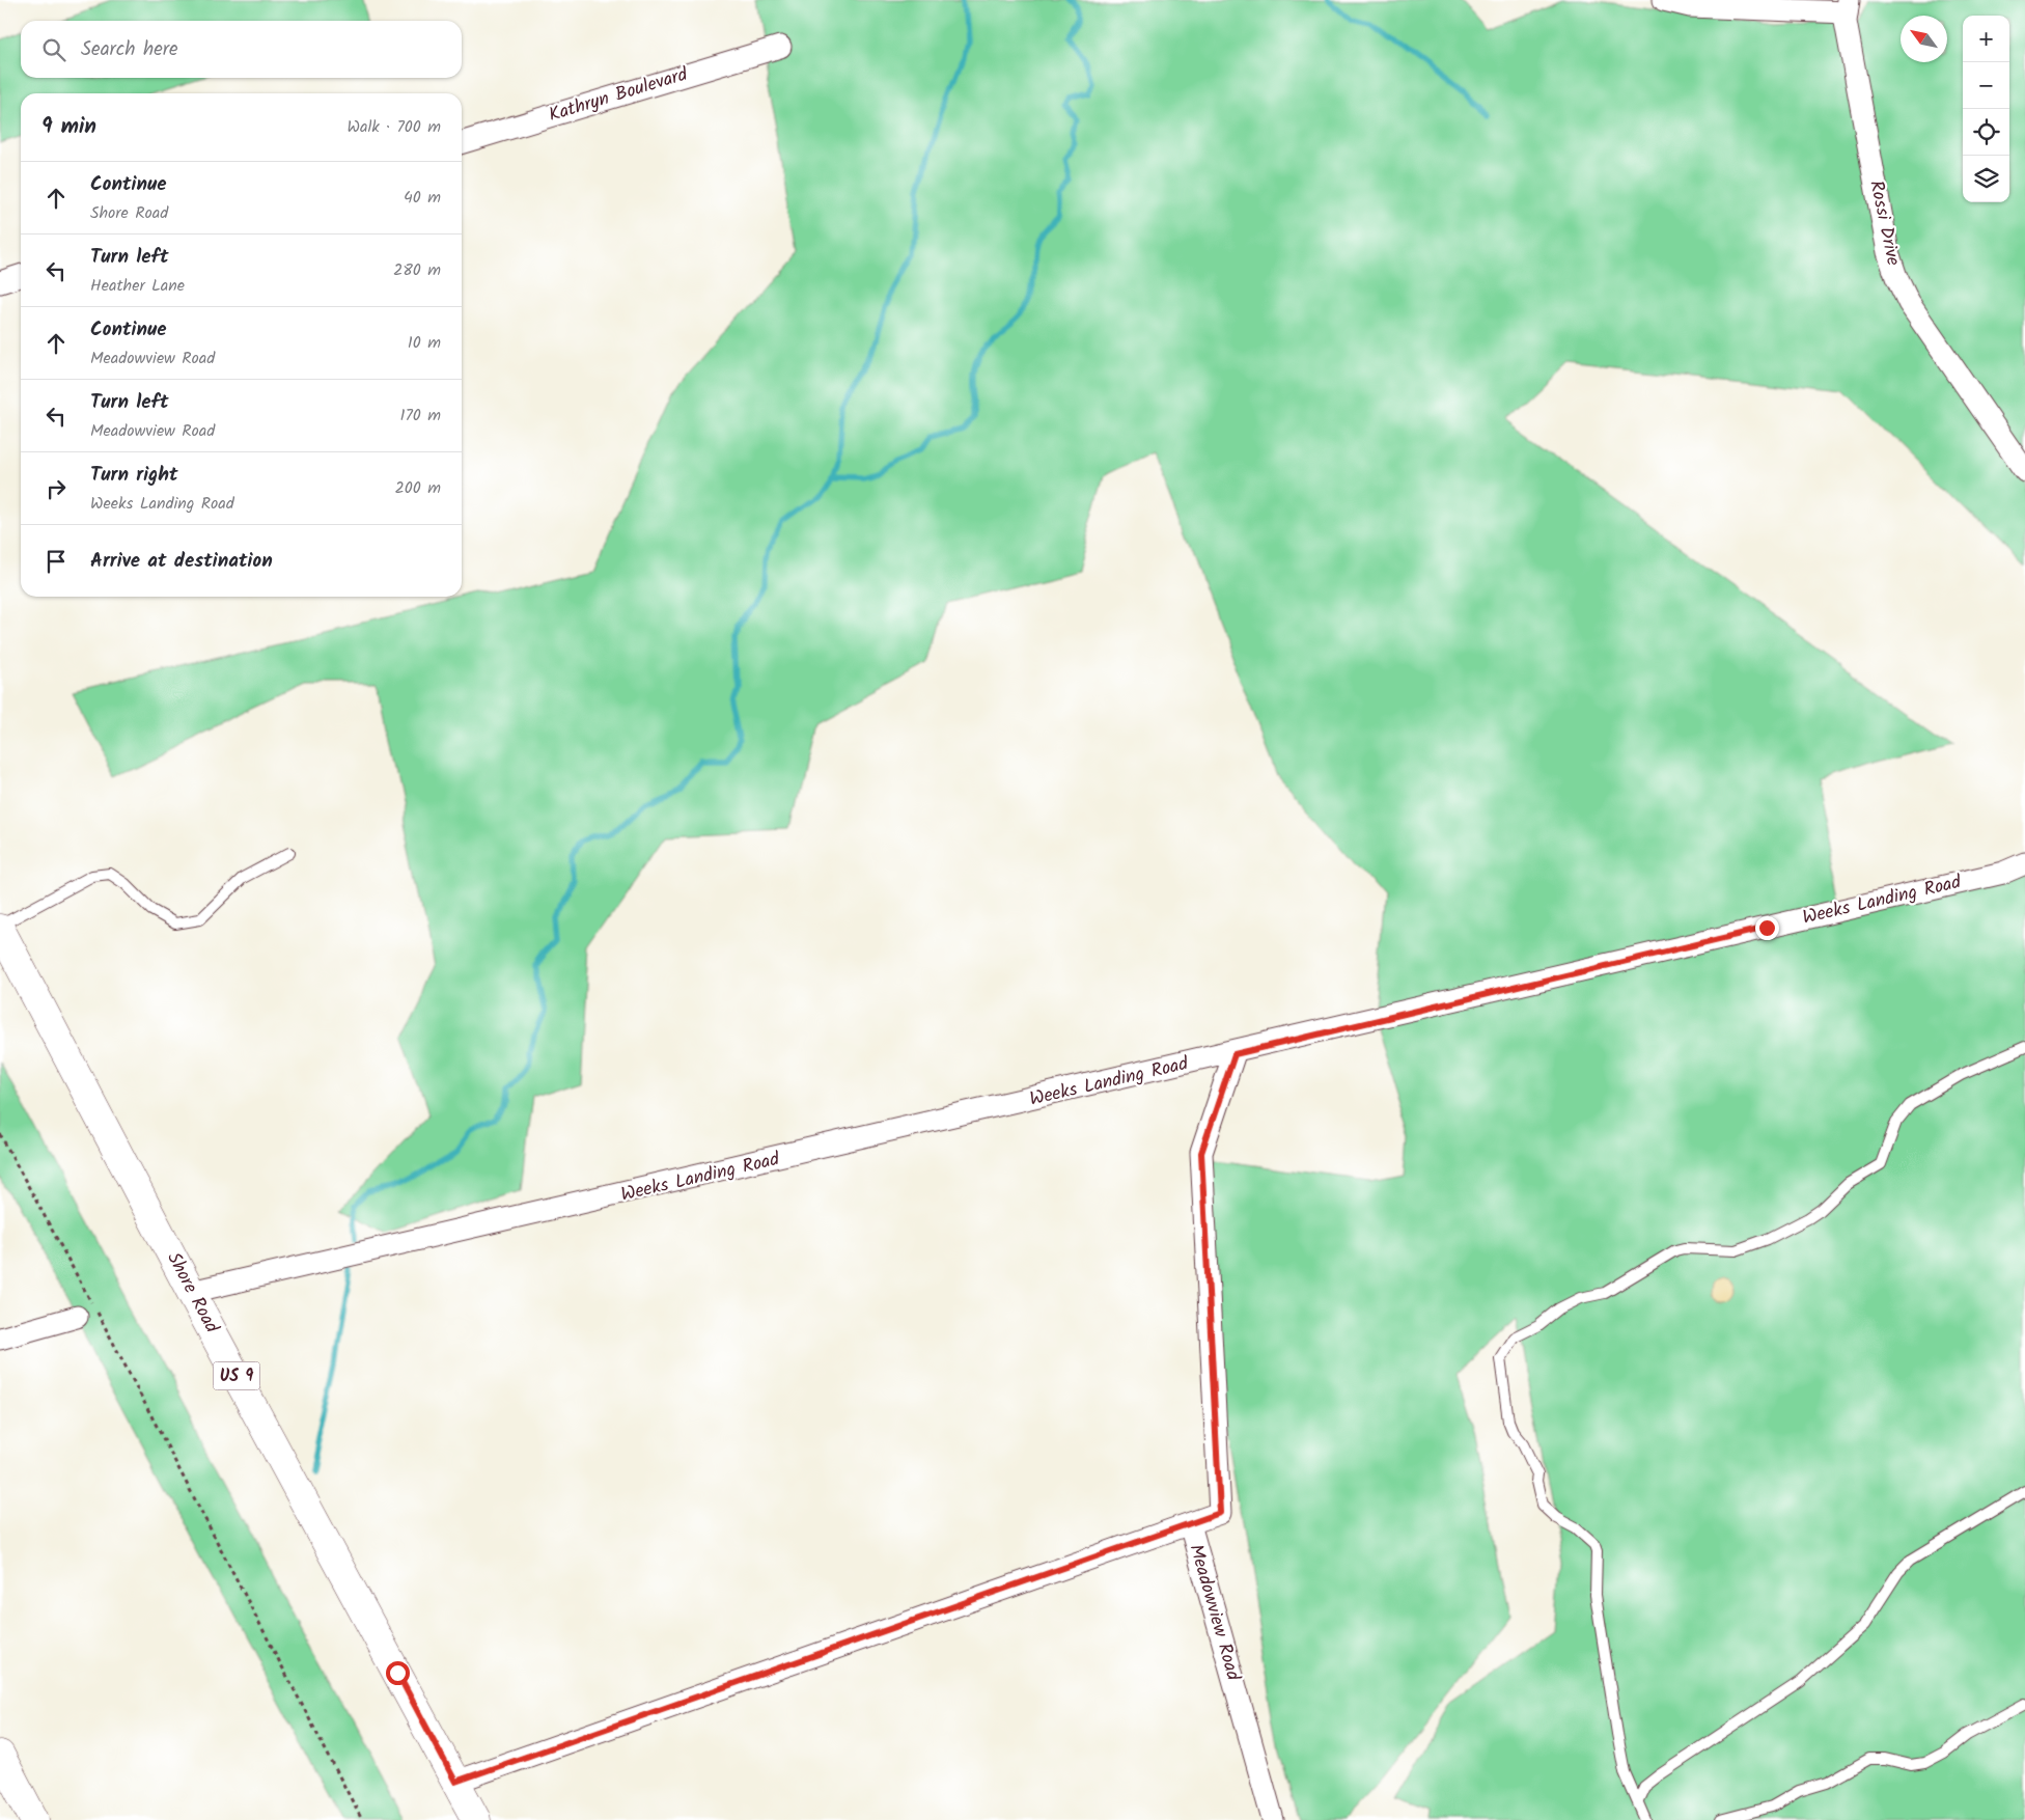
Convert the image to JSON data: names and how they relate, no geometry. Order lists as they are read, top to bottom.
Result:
{
  "streets": {
    "main road": ["Shore Road", "US 9"],
    "street": [
      "Kathryn Boulevard",
      "Rossi Drive",
      "Weeks Landing Road",
      "Meadowview Road"
    ]
  },
  "crossings": [
    ["Weeks Landing Road", "Shore Road"],
    ["Weeks Landing Road", "Meadowview Road"]
  ],
  "north": "top left",
  "page": {
    "map_buttons": ["+", "−"],
    "search": "Search here",
    "heading": ["9 min", "Walk · 700 m"],
    "list": [
      ["Continue", "Shore Road", "40 m"],
      ["Turn left", "Heather Lane", "280 m"],
      ["Continue", "Meadowview Road", "10 m"],
      ["Turn left", "Meadowview Road", "170 m"],
      ["Turn right", "Weeks Landing Road", "200 m"],
      "Arrive at destination"
    ]
  }
}
